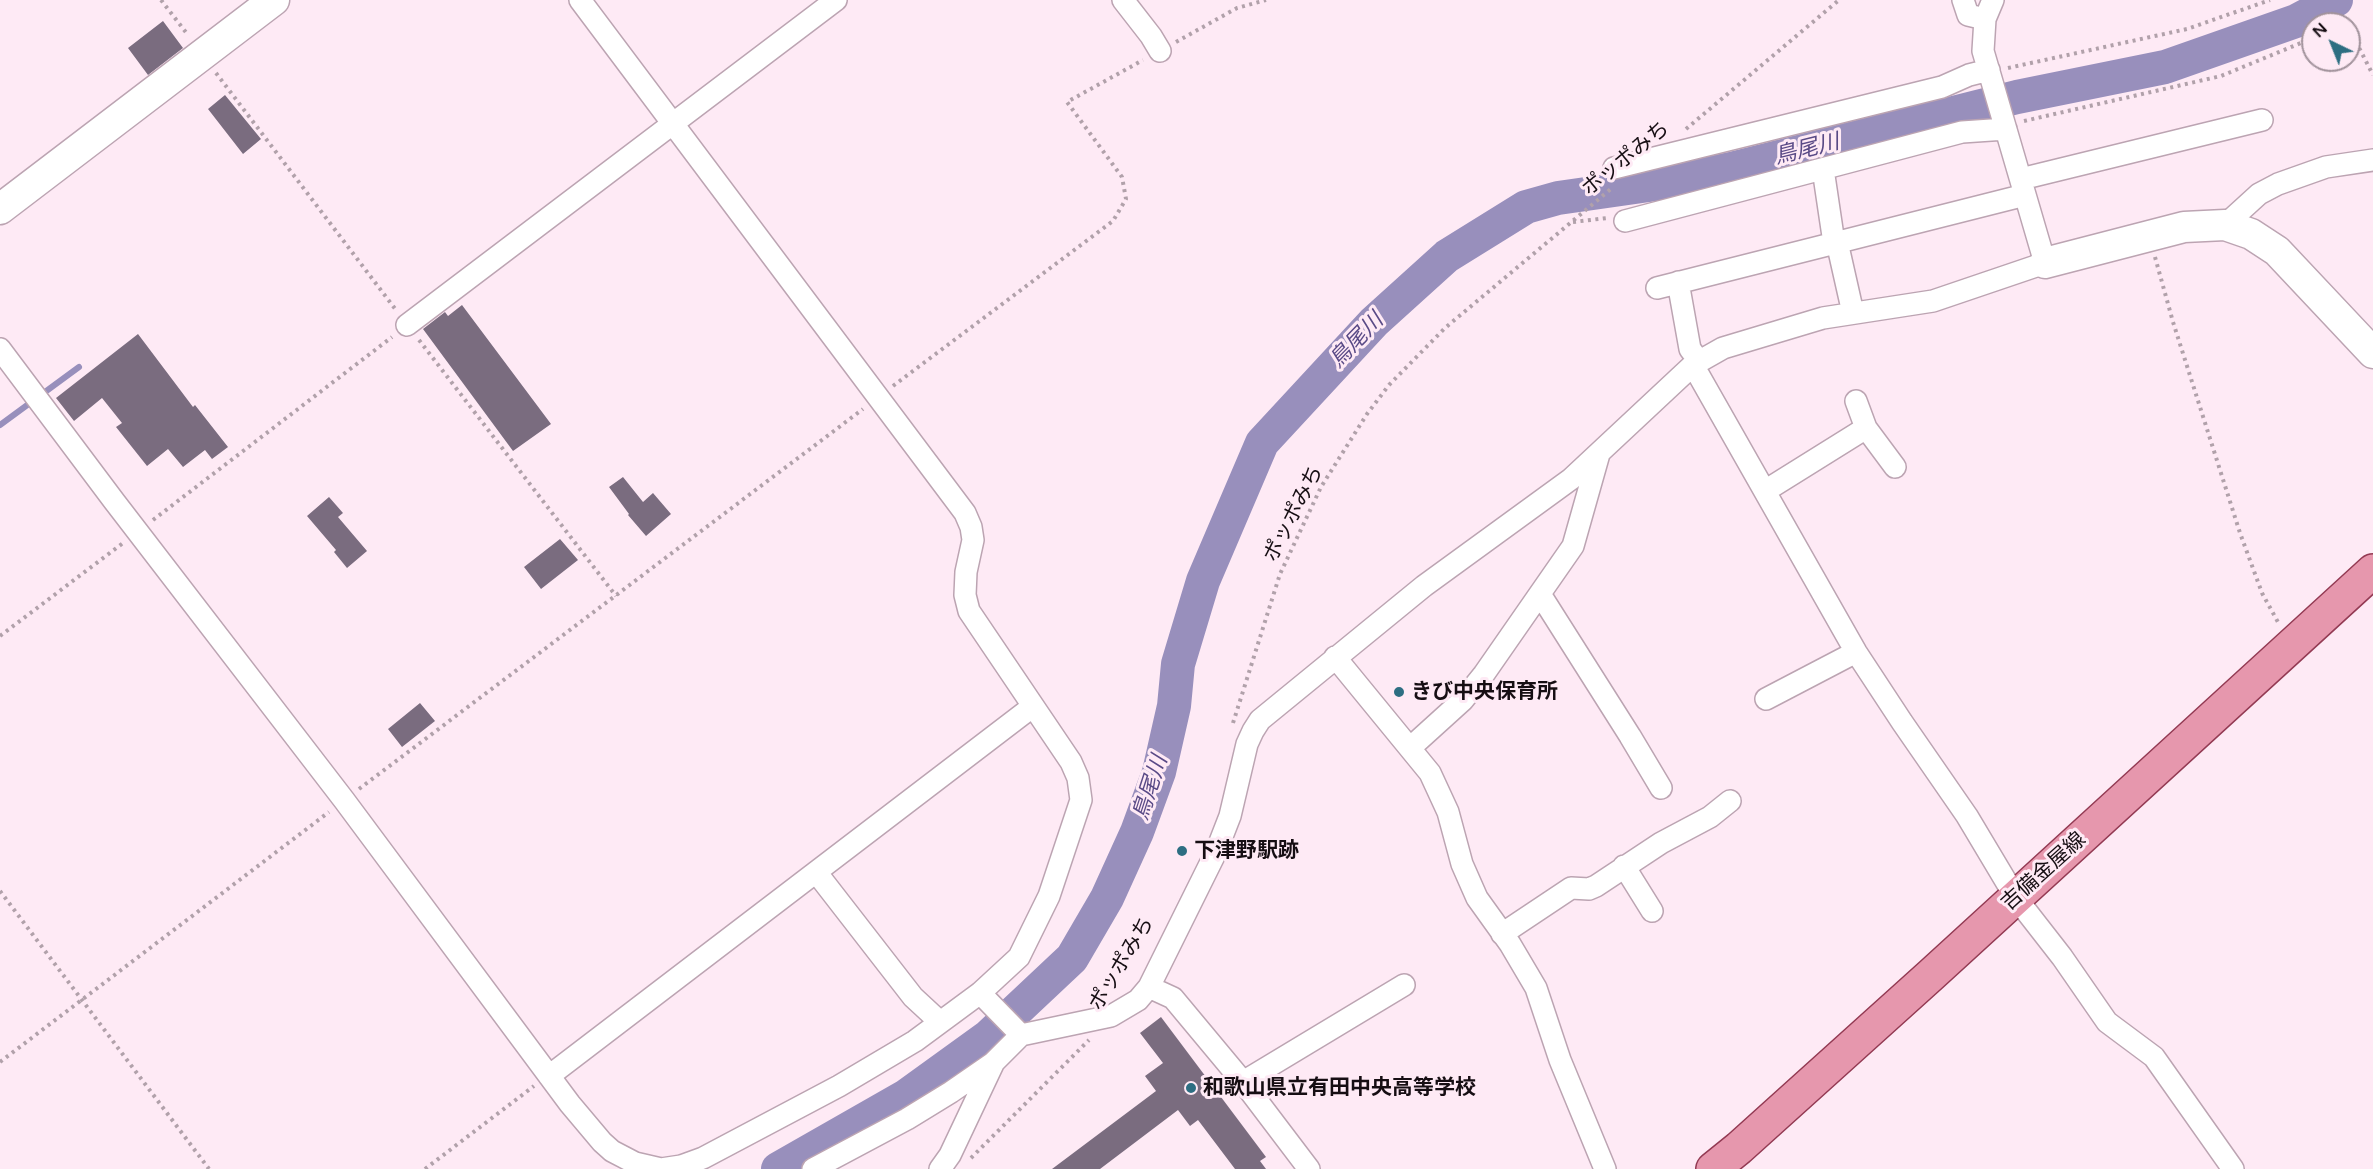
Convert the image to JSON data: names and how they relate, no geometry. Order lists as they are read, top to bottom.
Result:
{
  "streets": {
    "main road": ["吉備金屋線"],
    "path": ["ポッポみち"]
  },
  "water": ["鳥尾川"],
  "places": ["きび中央保育所", "下津野駅跡", "和歌山県立有田中央高等学校"],
  "north": "top left"
}
